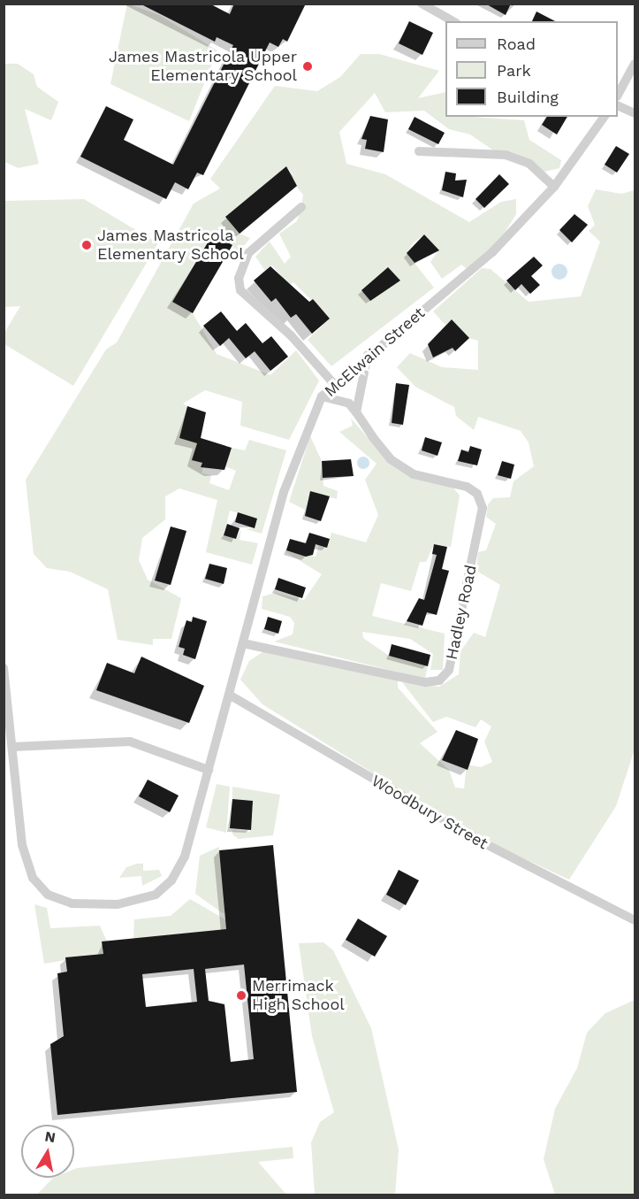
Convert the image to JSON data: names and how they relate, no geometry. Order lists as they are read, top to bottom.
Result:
{
  "streets": {
    "street": ["McElwain Street", "Hadley Road", "Woodbury Street"]
  },
  "crossings": [
    ["McElwain Street", "Hadley Road"],
    ["McElwain Street", "Woodbury Street"]
  ],
  "places": ["James Mastricola Upper Elementary School", "James Mastricola Elementary School", "Merrimack High School"],
  "legend": ["Road", "Park", "Building"],
  "north": "top"
}
